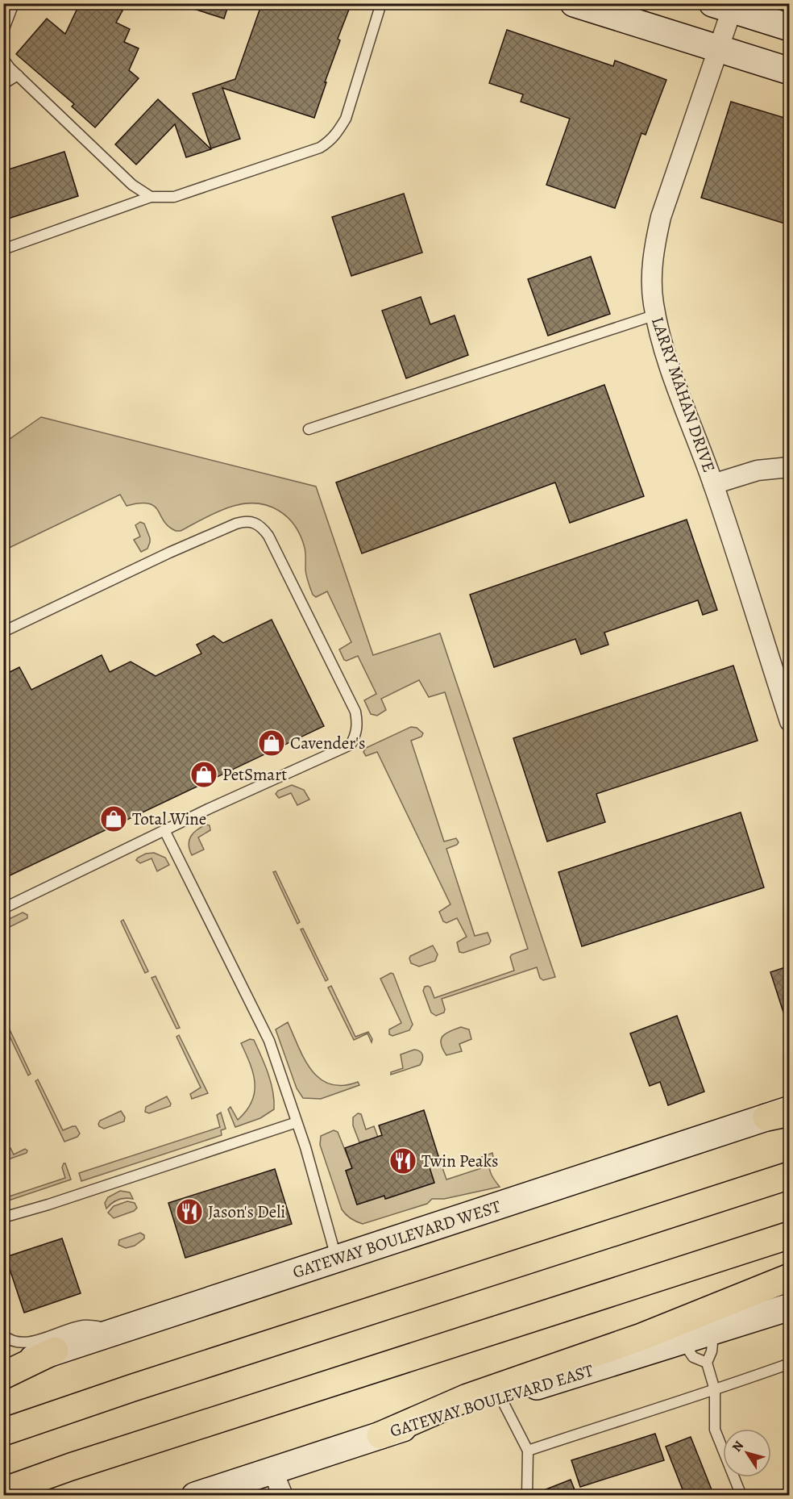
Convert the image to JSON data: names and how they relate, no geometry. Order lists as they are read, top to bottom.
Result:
{
  "streets": {
    "main road": ["GATEWAY BOULEVARD WEST", "GATEWAY BOULEVARD EAST"],
    "street": ["LARRY MAHAN DRIVE"]
  },
  "places": {
    "shop": ["Cavender's", "PetSmart", "Total Wine"],
    "restaurant": ["Twin Peaks", "Jason's Deli"]
  },
  "north": "top left"
}
